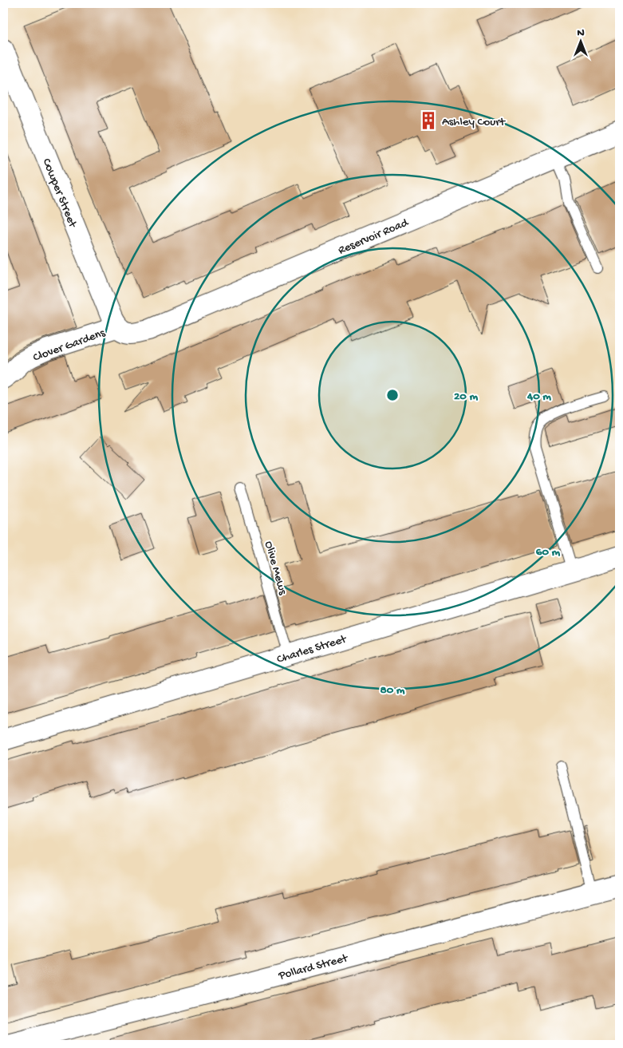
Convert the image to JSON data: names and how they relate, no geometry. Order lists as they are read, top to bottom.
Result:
{
  "streets": {
    "street": [
      "Cowper Street",
      "Reservoir Road",
      "Clover Gardens",
      "Charles Street",
      "Pollard Street"
    ],
    "lane": ["Olive Mews"]
  },
  "crossings": [
    ["Cowper Street", "Reservoir Road"],
    ["Cowper Street", "Clover Gardens"],
    ["Reservoir Road", "Clover Gardens"],
    ["Olive Mews", "Charles Street"]
  ],
  "places": {
    "building": ["Ashley Court"]
  },
  "north": "top",
  "rings": [
    "20 m",
    "40 m",
    "60 m",
    "80 m"
  ]
}
